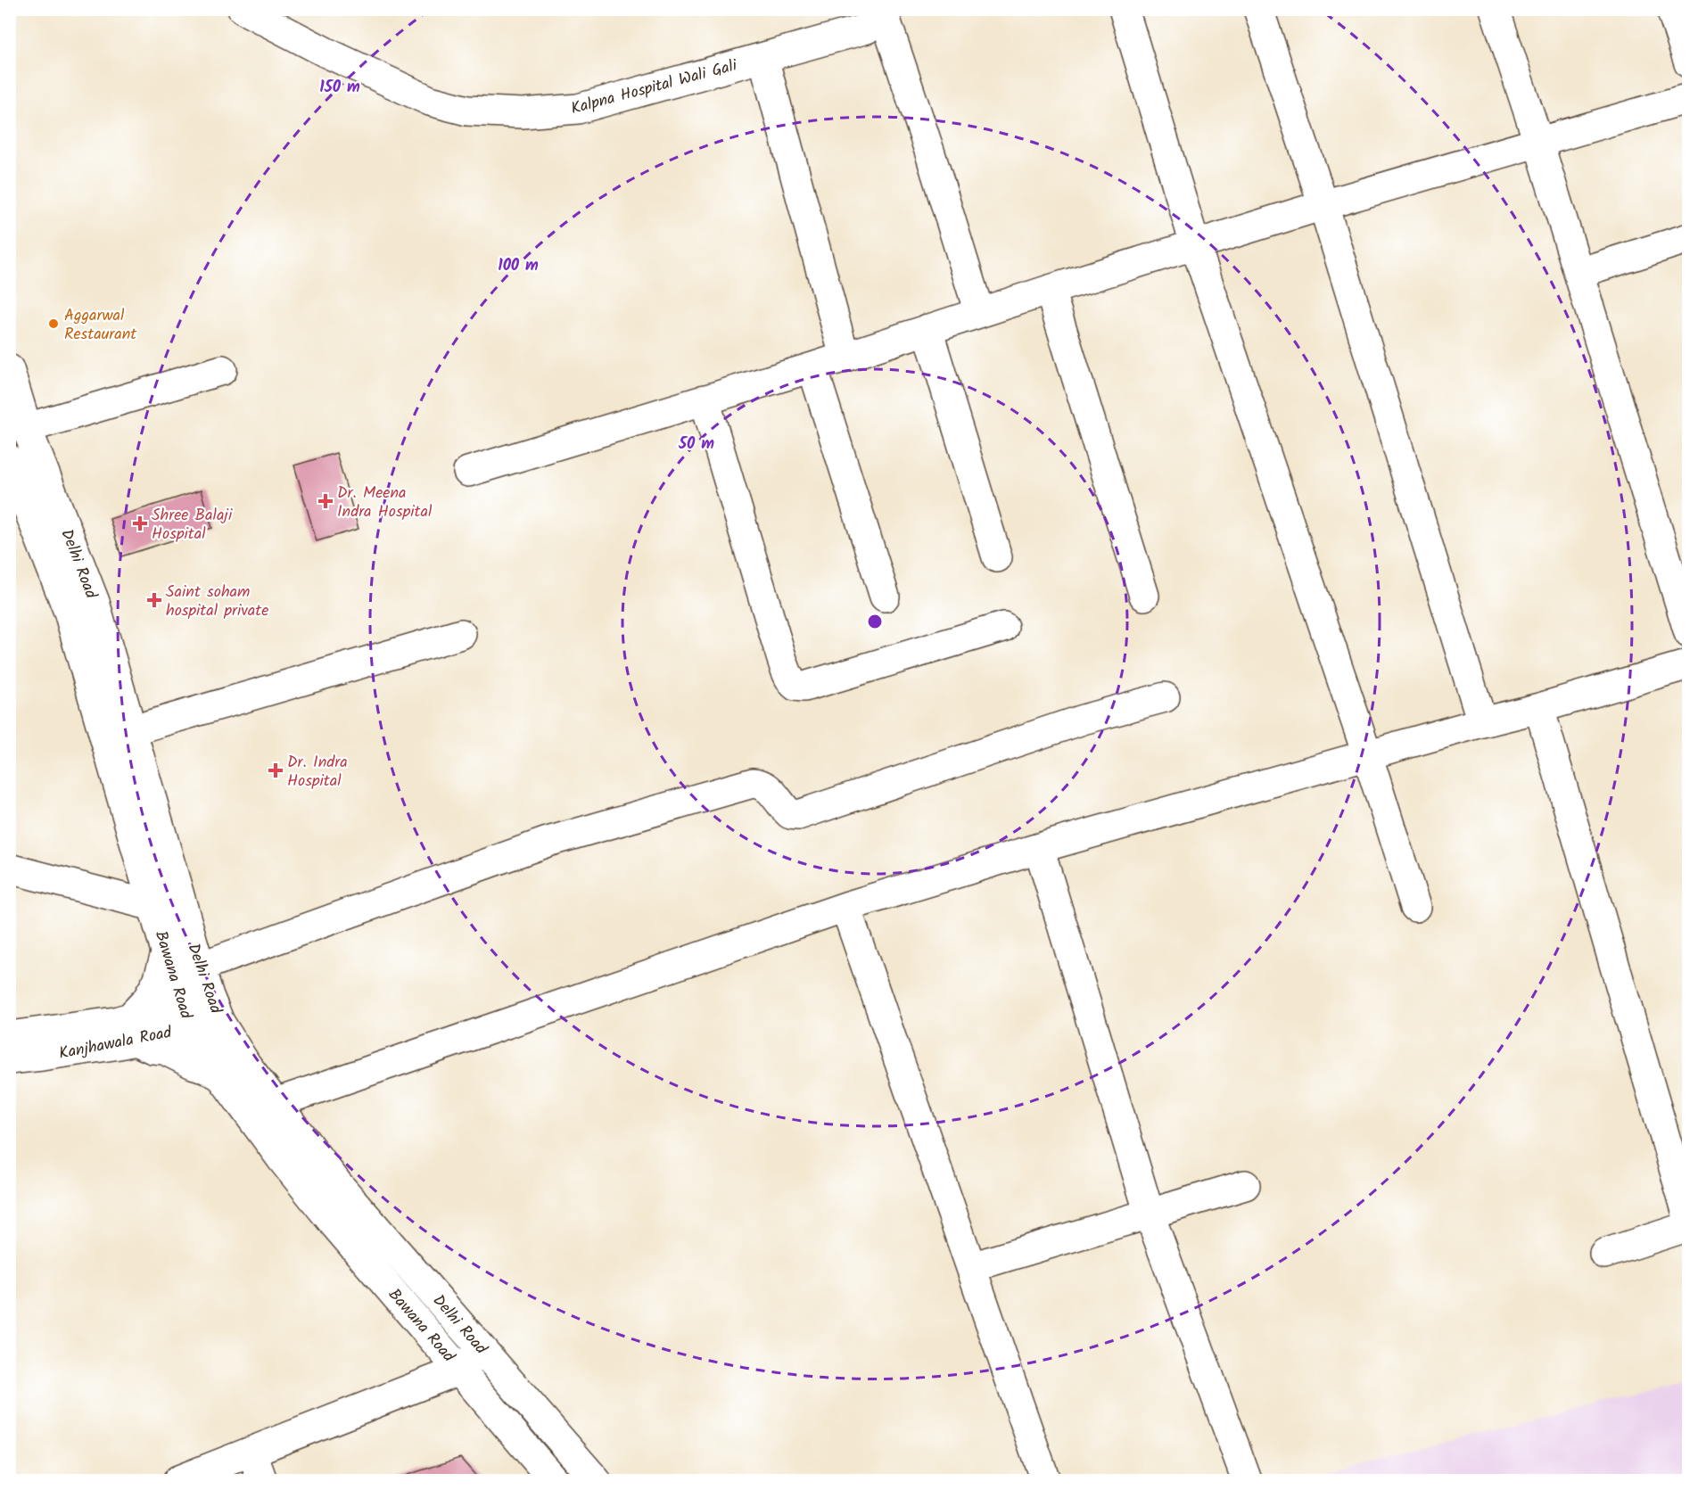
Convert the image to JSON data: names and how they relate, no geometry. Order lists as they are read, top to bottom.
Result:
{
  "streets": {
    "street": [
      "Kalpna Hospital Wali Gali",
      "Delhi Road",
      "Bawana Road",
      "Kanjhawala Road"
    ]
  },
  "crossings": [
    ["Delhi Road", "Bawana Road"]
  ],
  "places": {
    "other": ["Aggarwal Restaurant"],
    "health": [
      "Dr. Meena Indra Hospital",
      "Shree Balaji Hospital",
      "Saint soham hospital private",
      "Dr. Indra Hospital"
    ]
  },
  "rings": ["150 m", "100 m", "50 m"]
}
